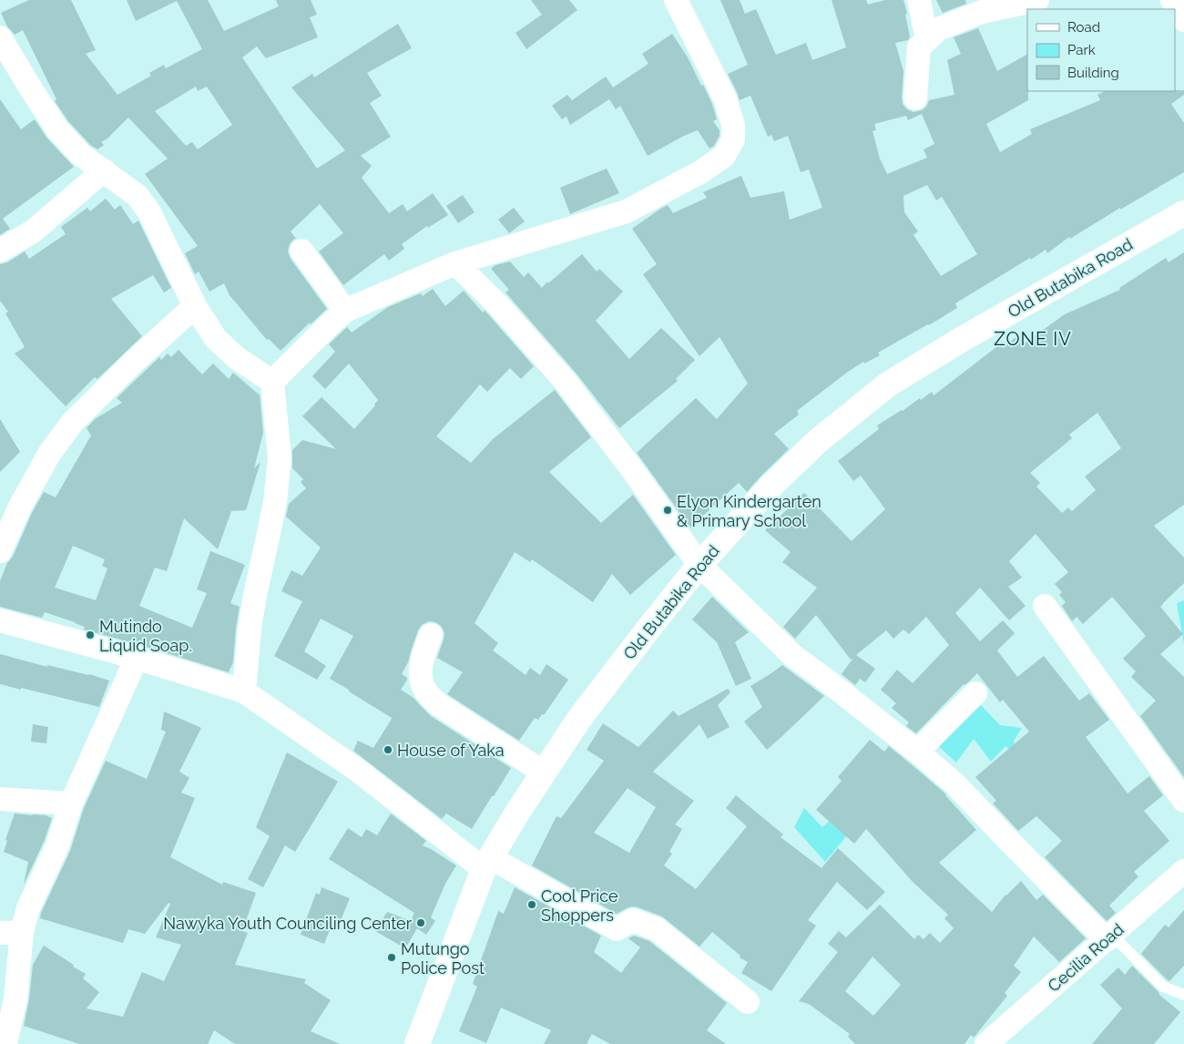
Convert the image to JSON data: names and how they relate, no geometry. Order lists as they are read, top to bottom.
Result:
{
  "streets": {
    "main road": ["Old Butabika Road"],
    "street": ["Cecilia Road"]
  },
  "districts": ["ZONE IV"],
  "places": [
    "Elyon Kindergarten & Primary School",
    "Mutindo Liquid Soap.",
    "House of Yaka",
    "Cool Price Shoppers",
    "Nawyka Youth Counciling Center",
    "Mutungo Police Post"
  ],
  "legend": ["Road", "Park", "Building"]
}
